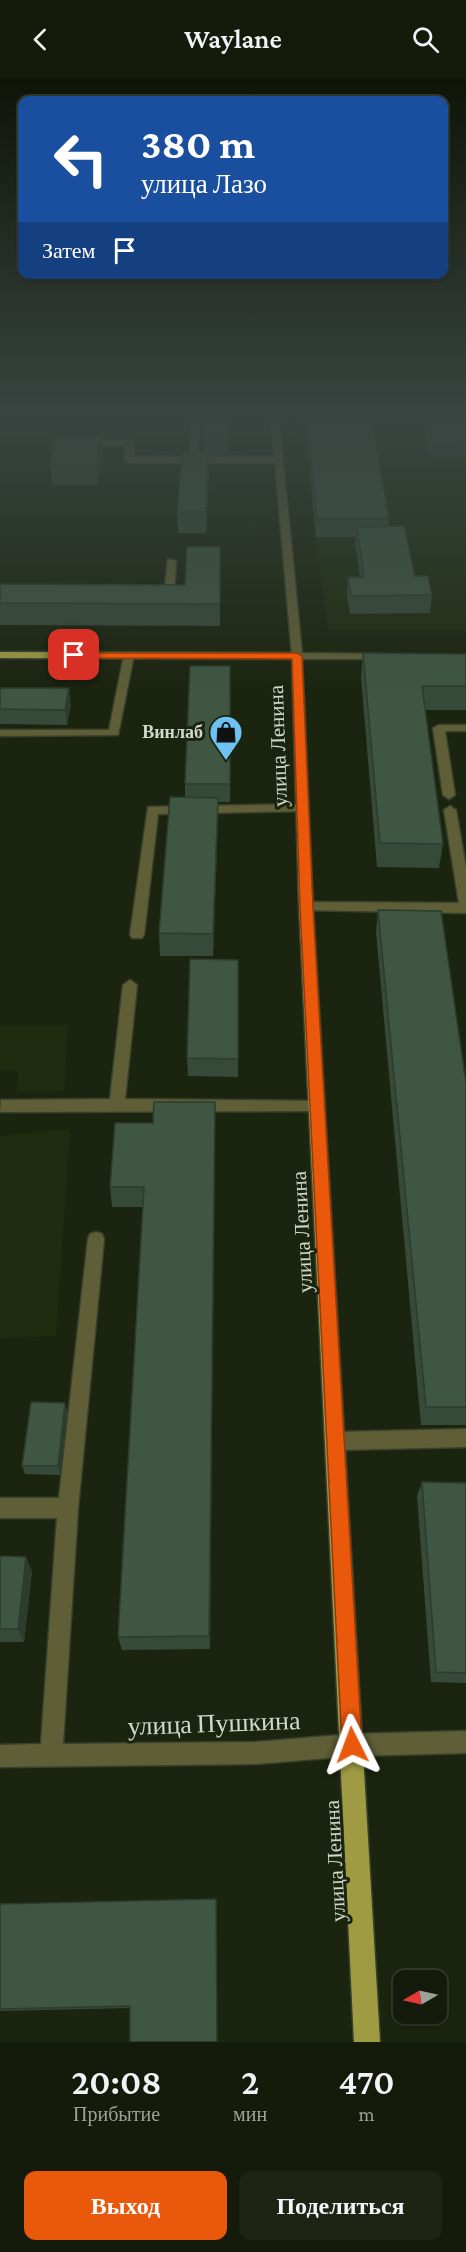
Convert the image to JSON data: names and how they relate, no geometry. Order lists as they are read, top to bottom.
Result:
{
  "streets": {
    "main road": ["улица Ленина"],
    "street": ["улица Пушкина"]
  },
  "crossings": [
    ["улица Ленина", "улица Пушкина"]
  ],
  "places": {
    "shop": ["Винлаб"]
  },
  "north": "left",
  "page": {
    "header": "Waylane",
    "turn": ["380 m", "улица Лазо"],
    "then": "Затем",
    "eta": [
      "20:08",
      "Прибытие",
      "2",
      "мин",
      "470",
      "m"
    ],
    "buttons": ["Выход", "Поделиться"]
  }
}
